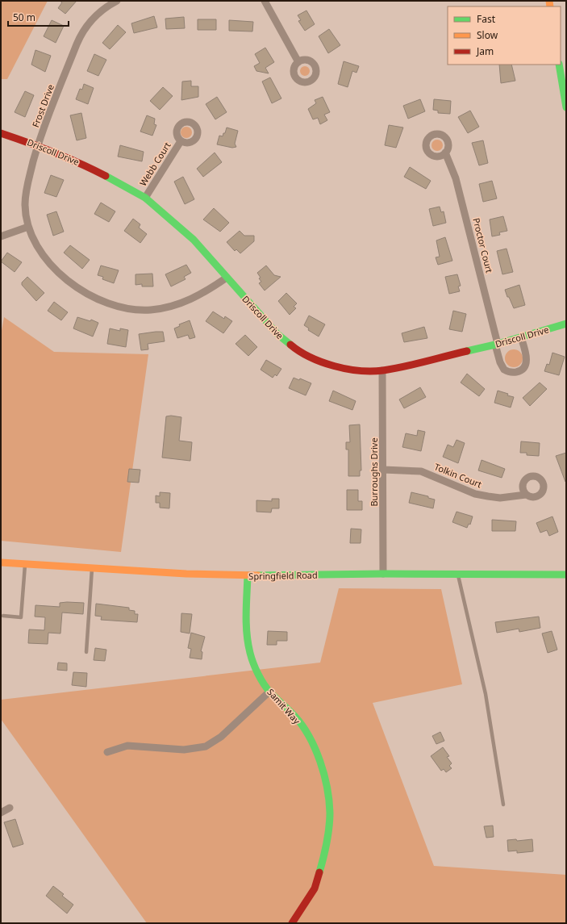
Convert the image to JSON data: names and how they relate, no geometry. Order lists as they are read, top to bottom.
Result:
{
  "streets": {
    "street": [
      "Frost Drive",
      "Driscoll Drive",
      "Webb Court",
      "Proctor Court",
      "Burroughs Drive",
      "Tolkin Court",
      "Springfield Road",
      "Samit Way"
    ]
  },
  "crossings": [
    ["Frost Drive", "Driscoll Drive"],
    ["Driscoll Drive", "Webb Court"],
    ["Driscoll Drive", "Proctor Court"],
    ["Driscoll Drive", "Burroughs Drive"],
    ["Burroughs Drive", "Tolkin Court"],
    ["Burroughs Drive", "Springfield Road"],
    ["Springfield Road", "Samit Way"]
  ],
  "legend": ["Fast", "Slow", "Jam"],
  "scale_bar": "50 m"
}
